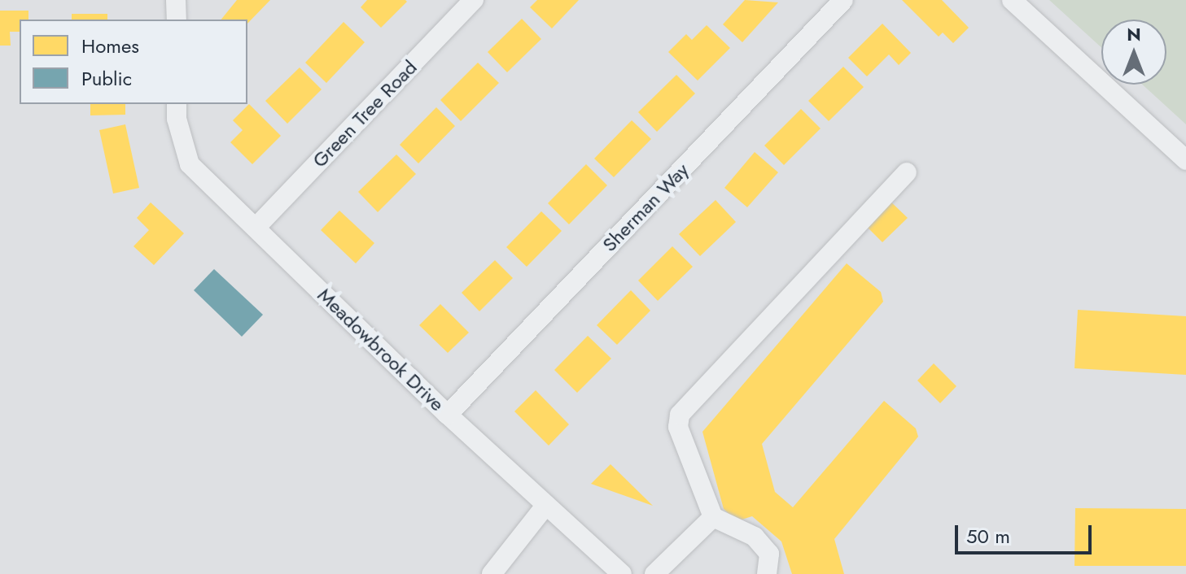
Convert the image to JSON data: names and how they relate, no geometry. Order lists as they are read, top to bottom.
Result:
{
  "streets": {
    "street": ["Green Tree Road", "Sherman Way", "Meadowbrook Drive"]
  },
  "crossings": [
    ["Green Tree Road", "Meadowbrook Drive"],
    ["Sherman Way", "Meadowbrook Drive"]
  ],
  "legend": ["Homes", "Public"],
  "scale_bar": "50 m",
  "north": "top"
}
